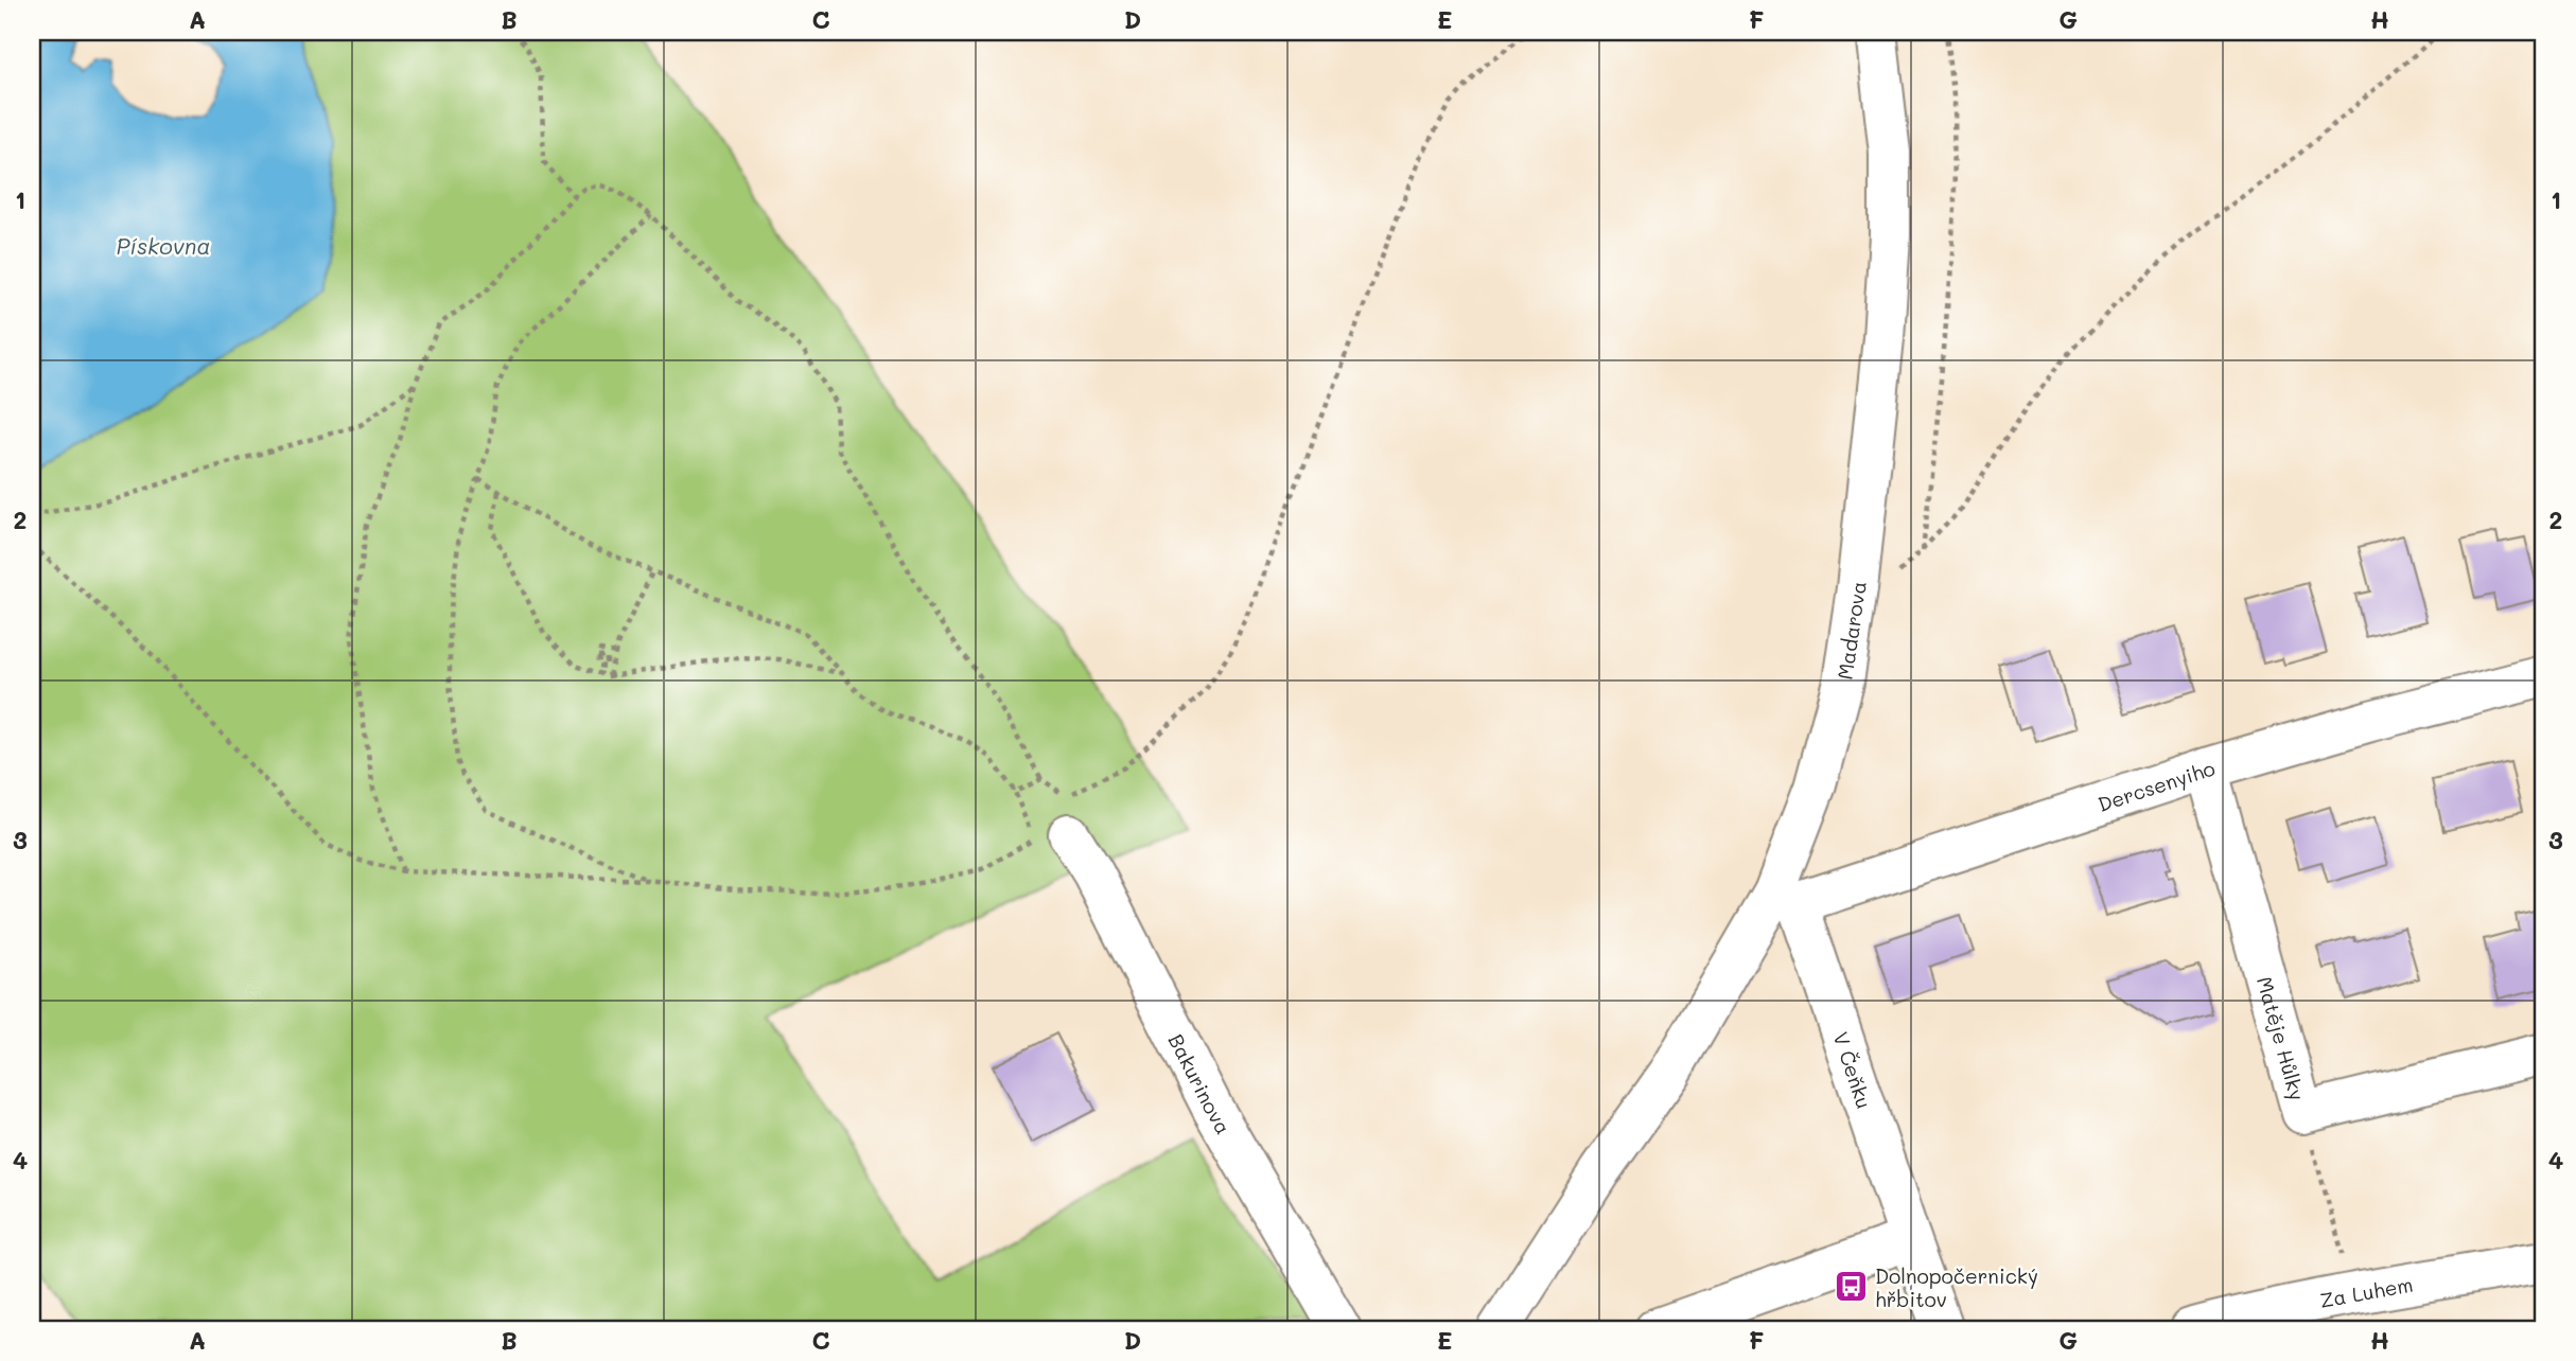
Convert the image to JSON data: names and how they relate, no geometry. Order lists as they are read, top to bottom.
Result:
{
  "streets": {
    "street": [
      "Madarova",
      "Dercsenyiho",
      "Matěje Hůlky",
      "V Čeňku",
      "Bakurinova",
      "Za Luhem"
    ]
  },
  "crossings": [
    ["Madarova", "Dercsenyiho"],
    ["Madarova", "V Čeňku"],
    ["Dercsenyiho", "Matěje Hůlky"],
    ["Dercsenyiho", "V Čeňku"]
  ],
  "water": ["Pískovna"],
  "places": {
    "bus stop": ["Dolnopočernický hřbitov"]
  },
  "grid": {
    "columns": [
      "A",
      "B",
      "C",
      "D",
      "E",
      "F",
      "G",
      "H"
    ],
    "rows": [
      "1",
      "2",
      "3",
      "4"
    ]
  }
}
